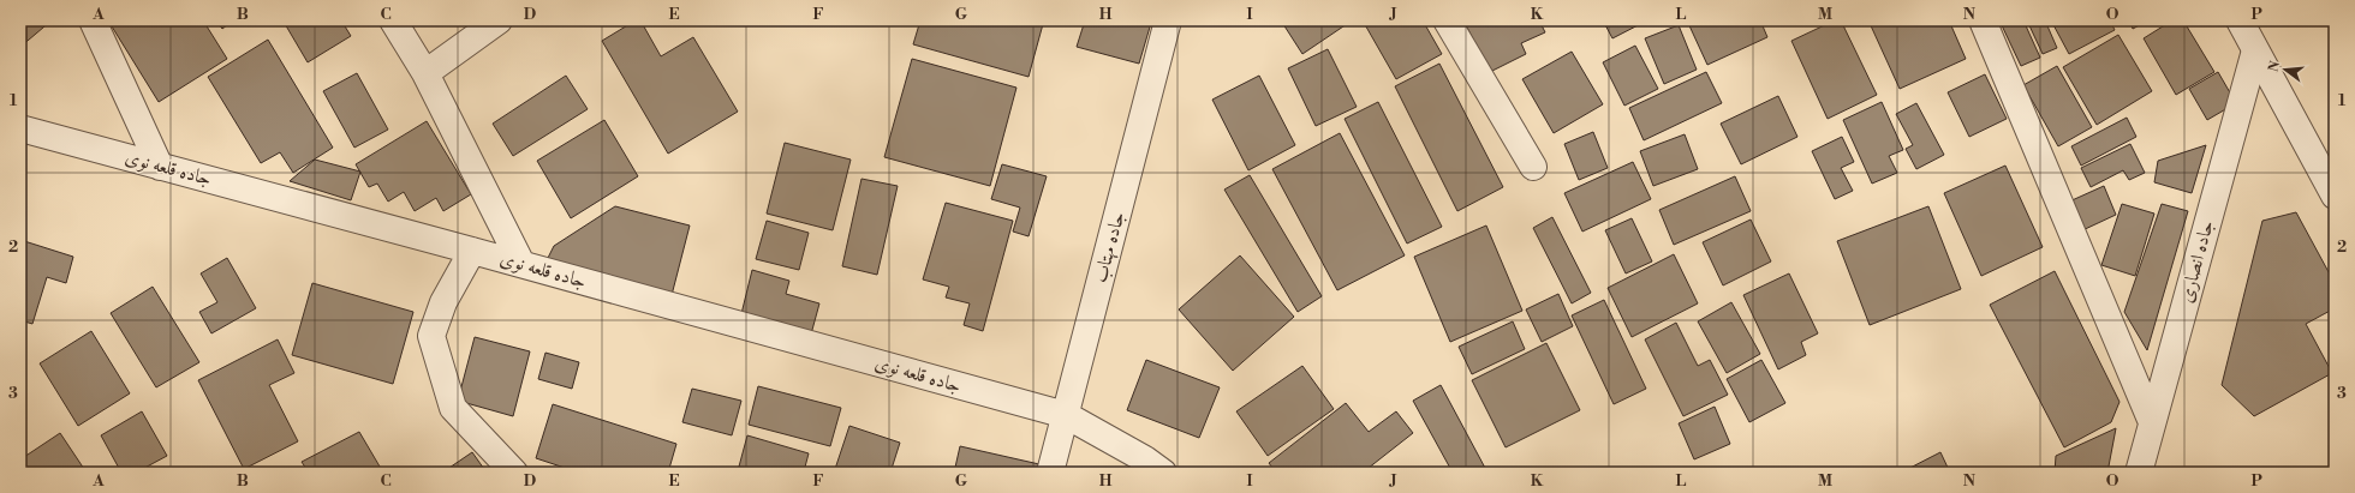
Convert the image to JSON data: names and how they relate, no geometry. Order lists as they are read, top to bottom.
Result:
{
  "streets": {
    "street": ["جاده قلعه نوی", "جاده مهتاب", "جاده انصاری"]
  },
  "crossings": [
    ["جاده قلعه نوی", "جاده مهتاب"]
  ],
  "north": "left",
  "grid": {
    "columns": [
      "A",
      "B",
      "C",
      "D",
      "E",
      "F",
      "G",
      "H",
      "I",
      "J",
      "K",
      "L",
      "M",
      "N",
      "O",
      "P"
    ],
    "rows": ["1", "2", "3"]
  }
}
